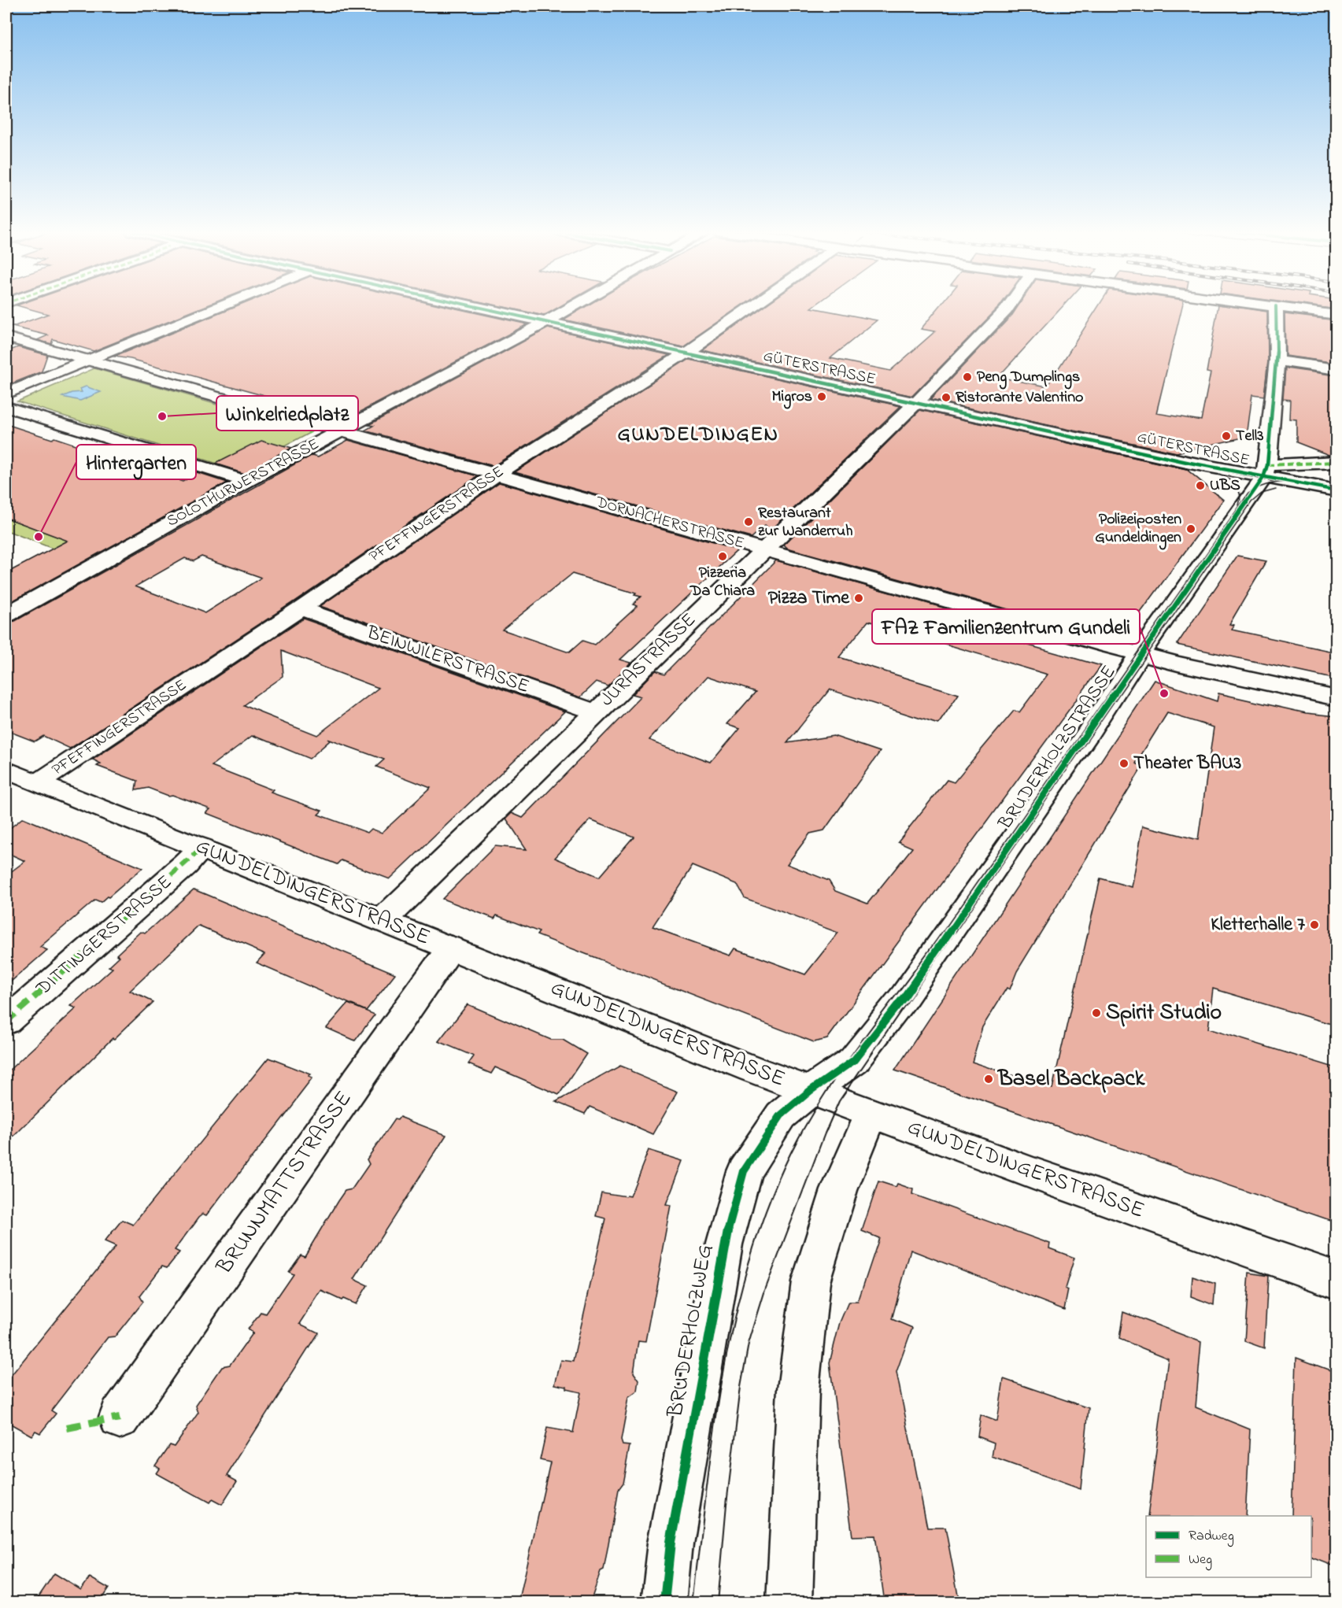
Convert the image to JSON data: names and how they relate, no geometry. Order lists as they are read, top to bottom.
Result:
{
  "streets": {
    "street": [
      "GÜTERSTRASSE",
      "SOLOTHURNERSTRASSE",
      "PFEFFINGERSTRASSE",
      "DORNACHERSTRASSE",
      "BEINWILERSTRASSE",
      "JURASTRASSE",
      "BRUDERHOLZSTRASSE",
      "GUNDELDINGERSTRASSE",
      "DITTINGERSTRASSE",
      "BRUNNMATTSTRASSE",
      "BRUDERHOLZWEG"
    ]
  },
  "crossings": [
    ["GÜTERSTRASSE", "SOLOTHURNERSTRASSE"],
    ["GÜTERSTRASSE", "PFEFFINGERSTRASSE"],
    ["GÜTERSTRASSE", "JURASTRASSE"],
    ["GÜTERSTRASSE", "BRUDERHOLZSTRASSE"],
    ["SOLOTHURNERSTRASSE", "DORNACHERSTRASSE"],
    ["PFEFFINGERSTRASSE", "DORNACHERSTRASSE"],
    ["PFEFFINGERSTRASSE", "BEINWILERSTRASSE"],
    ["PFEFFINGERSTRASSE", "GUNDELDINGERSTRASSE"],
    ["DORNACHERSTRASSE", "JURASTRASSE"],
    ["DORNACHERSTRASSE", "BRUDERHOLZSTRASSE"],
    ["BEINWILERSTRASSE", "JURASTRASSE"],
    ["JURASTRASSE", "GUNDELDINGERSTRASSE"],
    ["BRUDERHOLZSTRASSE", "GUNDELDINGERSTRASSE"],
    ["BRUDERHOLZSTRASSE", "BRUDERHOLZWEG"],
    ["GUNDELDINGERSTRASSE", "DITTINGERSTRASSE"],
    ["GUNDELDINGERSTRASSE", "BRUNNMATTSTRASSE"],
    ["GUNDELDINGERSTRASSE", "BRUDERHOLZWEG"]
  ],
  "districts": ["GUNDELDINGEN"],
  "places": [
    "Peng Dumplings",
    "Migros",
    "Ristorante Valentino",
    "Winkelriedplatz",
    "Tell3",
    "UBS",
    "Restaurant zur Wanderruh",
    "Polizeiposten Gundeldingen",
    "Hintergarten",
    "Pizzeria Da Chiara",
    "Pizza Time",
    "FAZ Familienzentrum Gundeli",
    "Theater BAU3",
    "Kletterhalle 7",
    "Spirit Studio",
    "Basel Backpack"
  ],
  "legend": ["Radweg", "Weg"]
}
